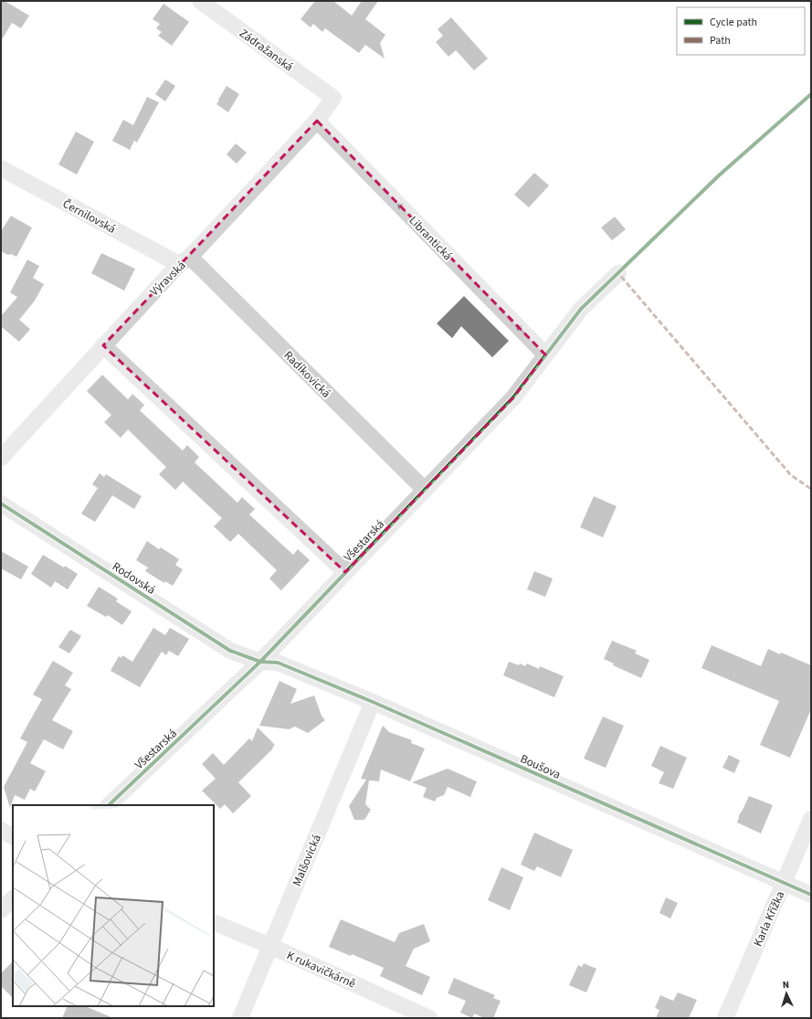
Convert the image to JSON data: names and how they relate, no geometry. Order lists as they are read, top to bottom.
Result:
{
  "streets": {
    "street": [
      "Zádražanská",
      "Černilovská",
      "Librantická",
      "Výravská",
      "Radíkovická",
      "Všestarská",
      "Rodovská",
      "Boušova",
      "Malšovická",
      "Karla Křížka",
      "K rukavičkárně"
    ]
  },
  "crossings": [
    ["Zádražanská", "Výravská"],
    ["Černilovská", "Výravská"],
    ["Černilovská", "Radíkovická"],
    ["Librantická", "Výravská"],
    ["Librantická", "Všestarská"],
    ["Výravská", "Radíkovická"],
    ["Radíkovická", "Všestarská"],
    ["Všestarská", "Rodovská"],
    ["Všestarská", "Boušova"],
    ["Rodovská", "Boušova"],
    ["Boušova", "Malšovická"],
    ["Boušova", "Karla Křížka"],
    ["Malšovická", "K rukavičkárně"]
  ],
  "one_way": ["Librantická"],
  "legend": ["Cycle path", "Path"],
  "north": "top"
}
